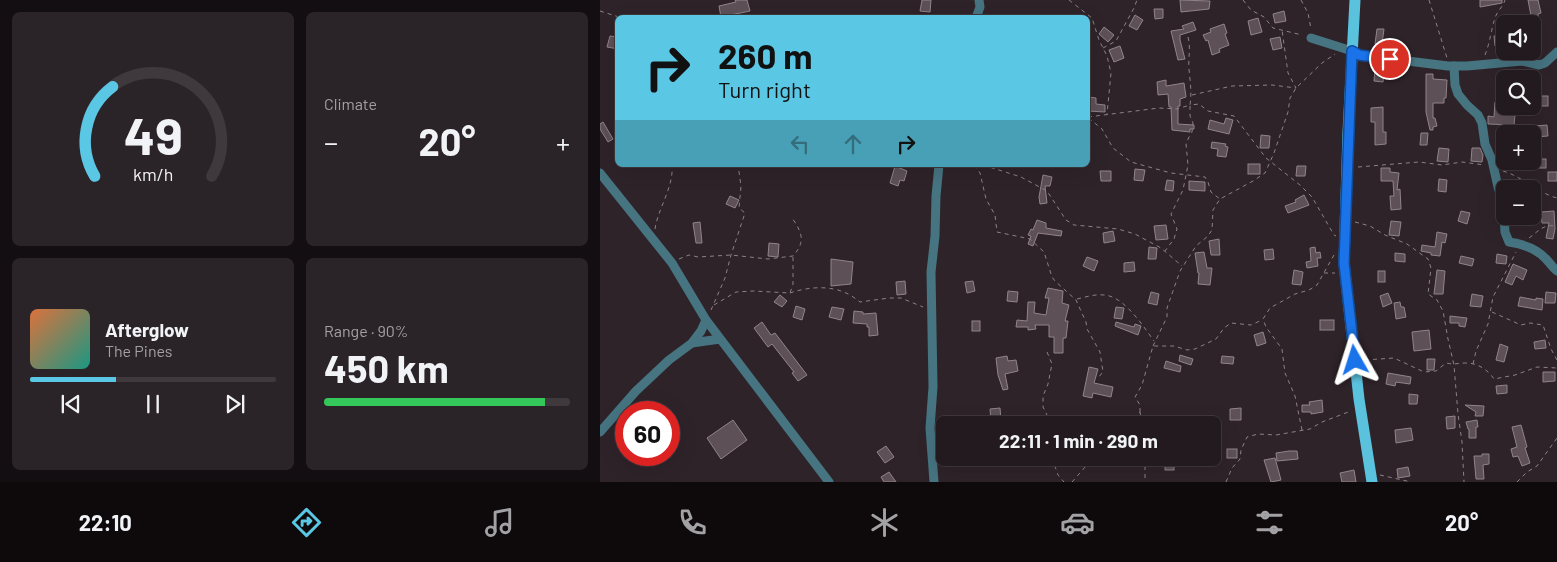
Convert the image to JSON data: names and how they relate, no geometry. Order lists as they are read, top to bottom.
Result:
{
  "page": {
    "tile": [
      "Climate",
      ["Range · 90%", "450 km"]
    ],
    "map_buttons": ["+", "−"],
    "turn": ["260 m", "Turn right"],
    "heat": ["−", "20°", "+"],
    "song": ["Afterglow", "The Pines"],
    "limit": "60",
    "trip": "22:11 · 1 min · 290 m",
    "tabs": ["22:10", "20°"],
    "gauge": ["49", "km/h"]
  }
}
